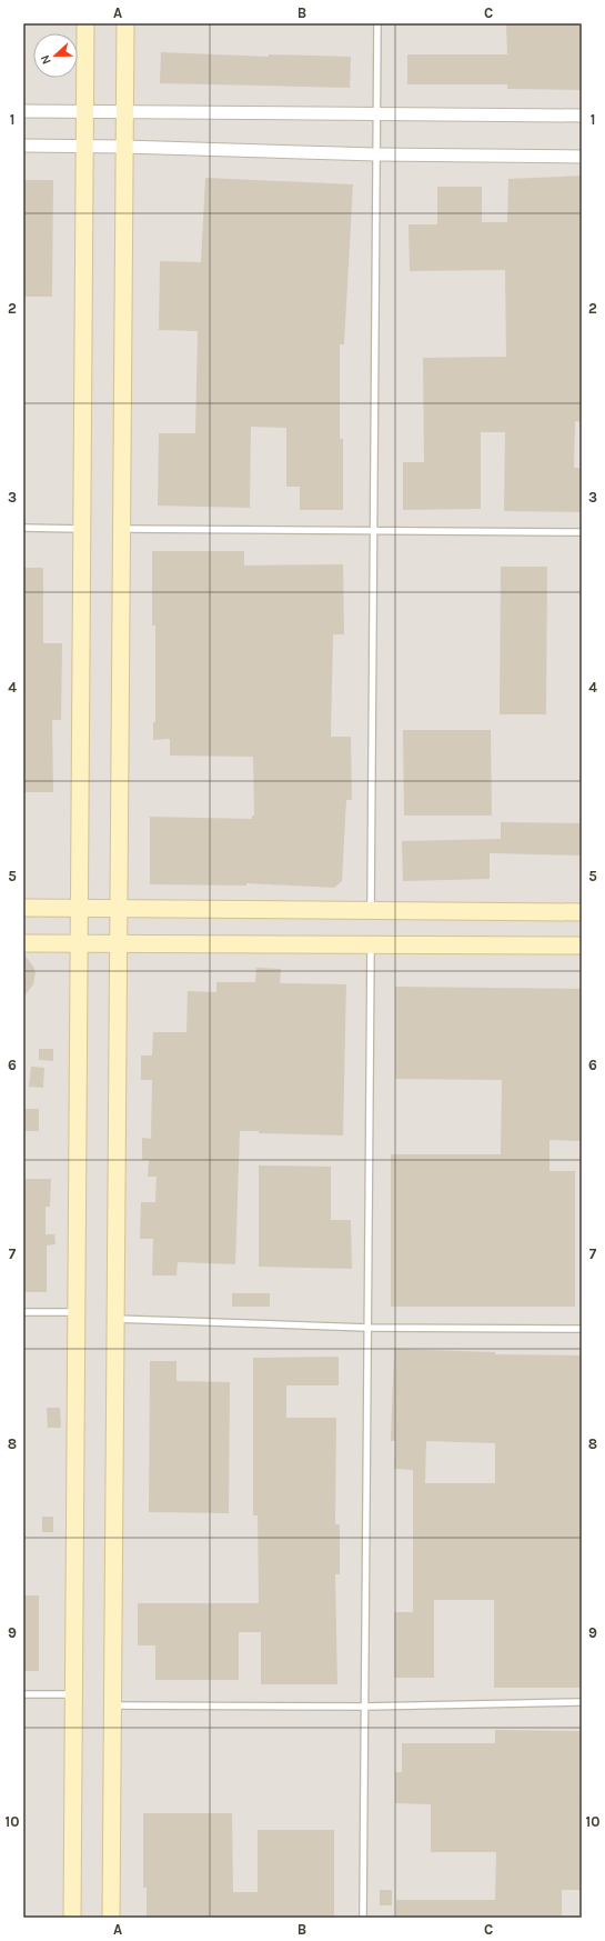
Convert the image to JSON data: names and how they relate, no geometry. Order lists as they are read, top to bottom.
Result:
{
  "north": "left",
  "grid": {
    "columns": ["A", "B", "C"],
    "rows": [
      "1",
      "2",
      "3",
      "4",
      "5",
      "6",
      "7",
      "8",
      "9",
      "10"
    ]
  }
}
